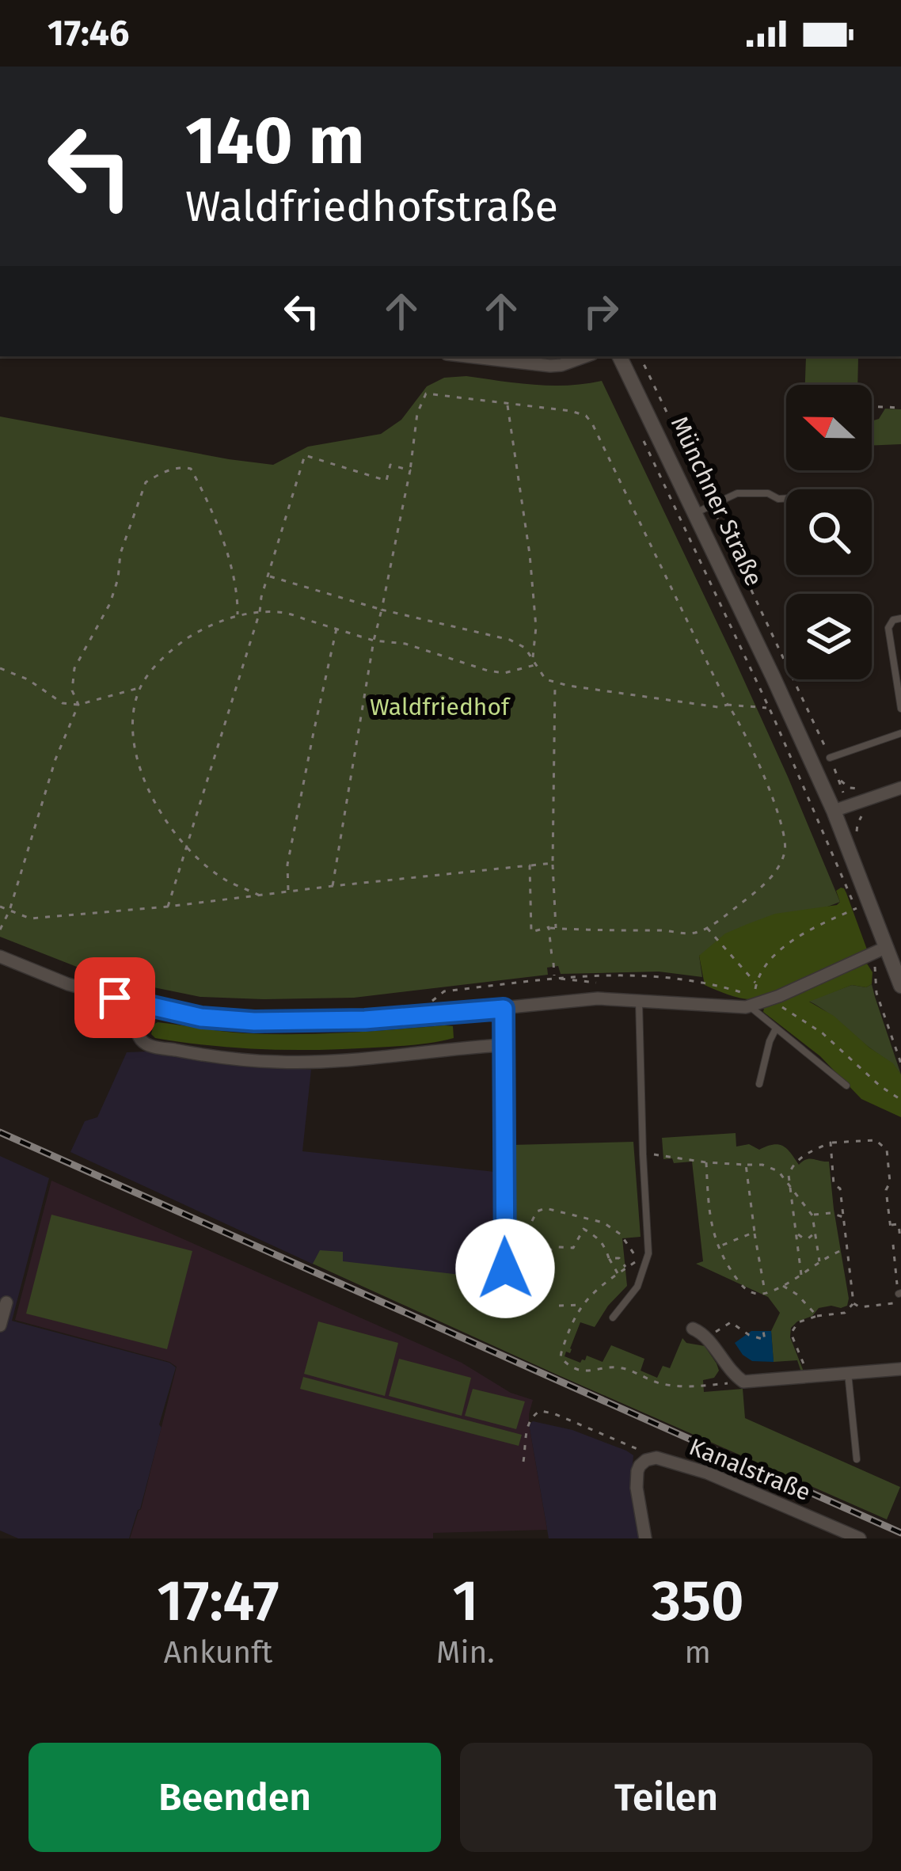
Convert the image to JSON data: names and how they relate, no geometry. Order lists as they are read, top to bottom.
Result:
{
  "streets": {
    "street": ["Münchner Straße", "Kanalstraße"]
  },
  "parks": ["Waldfriedhof"],
  "north": "left",
  "page": {
    "status": "17:46",
    "turn": ["140 m", "Waldfriedhofstraße"],
    "eta": [
      "17:47",
      "Ankunft",
      "1",
      "Min.",
      "350",
      "m"
    ],
    "buttons": ["Beenden", "Teilen"]
  }
}
